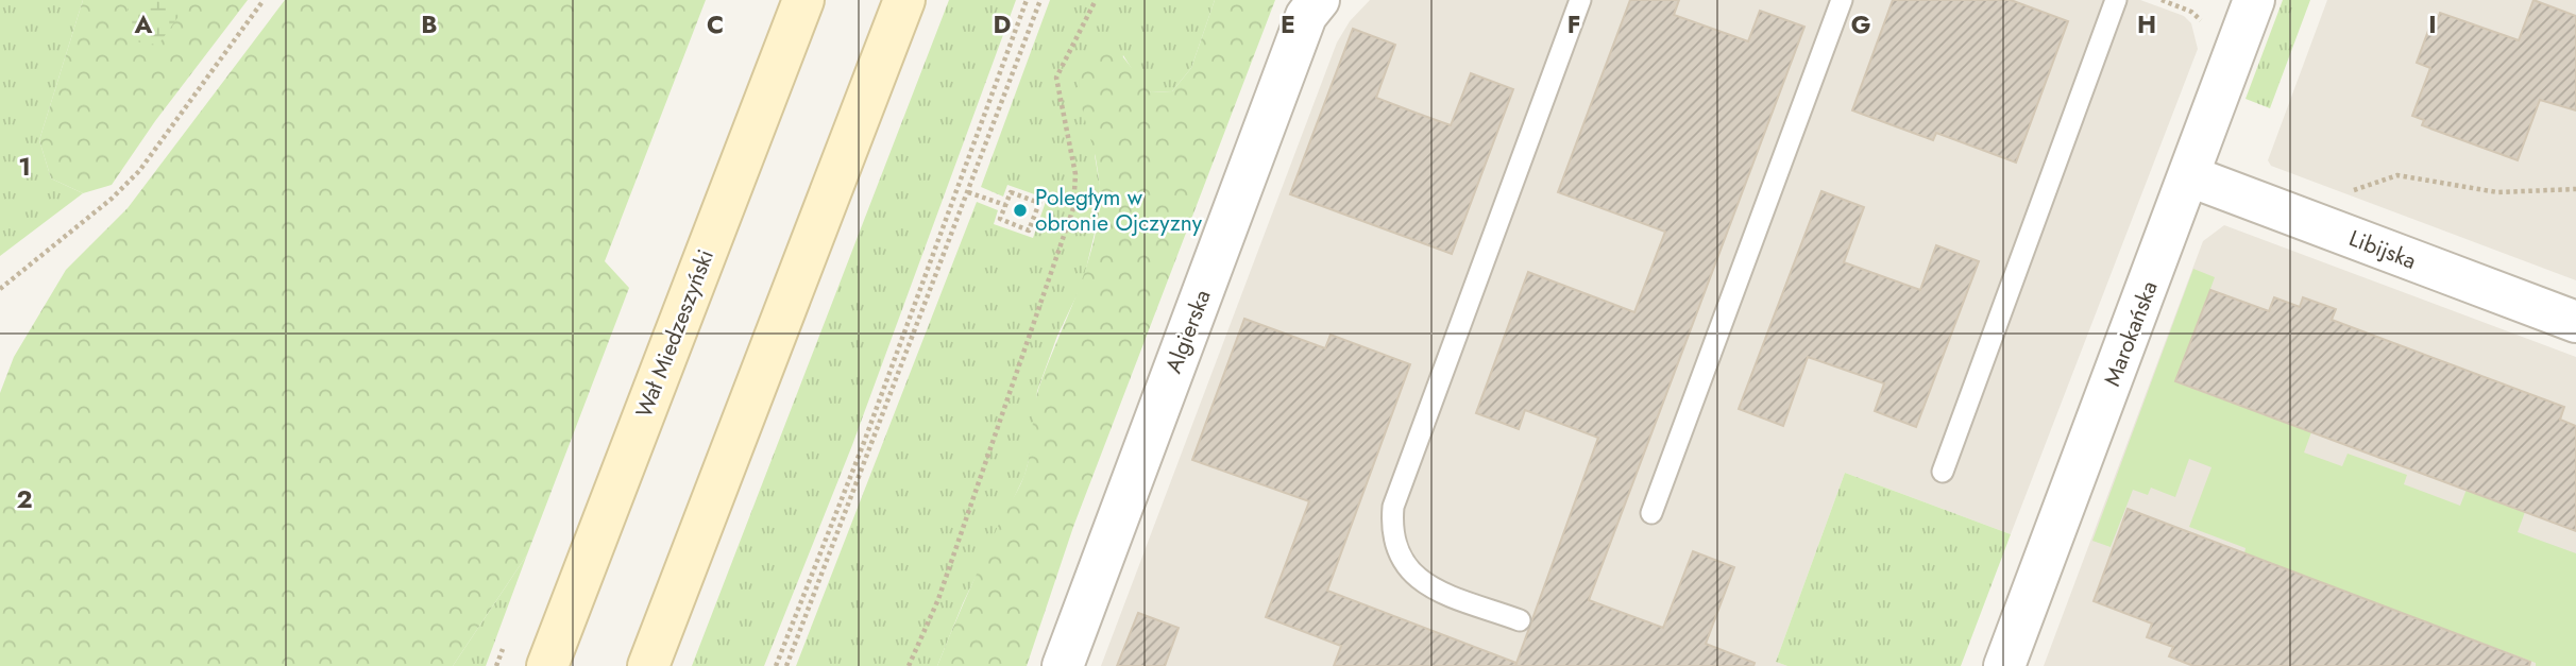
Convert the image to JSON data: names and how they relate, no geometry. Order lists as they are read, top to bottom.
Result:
{
  "streets": {
    "main road": ["Wał Miedzeszyński"],
    "street": ["Libijska", "Algierska", "Marokańska"]
  },
  "crossings": [
    ["Libijska", "Marokańska"]
  ],
  "places": ["Poległym w obronie Ojczyzny"],
  "grid": {
    "columns": [
      "A",
      "B",
      "C",
      "D",
      "E",
      "F",
      "G",
      "H",
      "I"
    ],
    "rows": ["1", "2"]
  }
}
